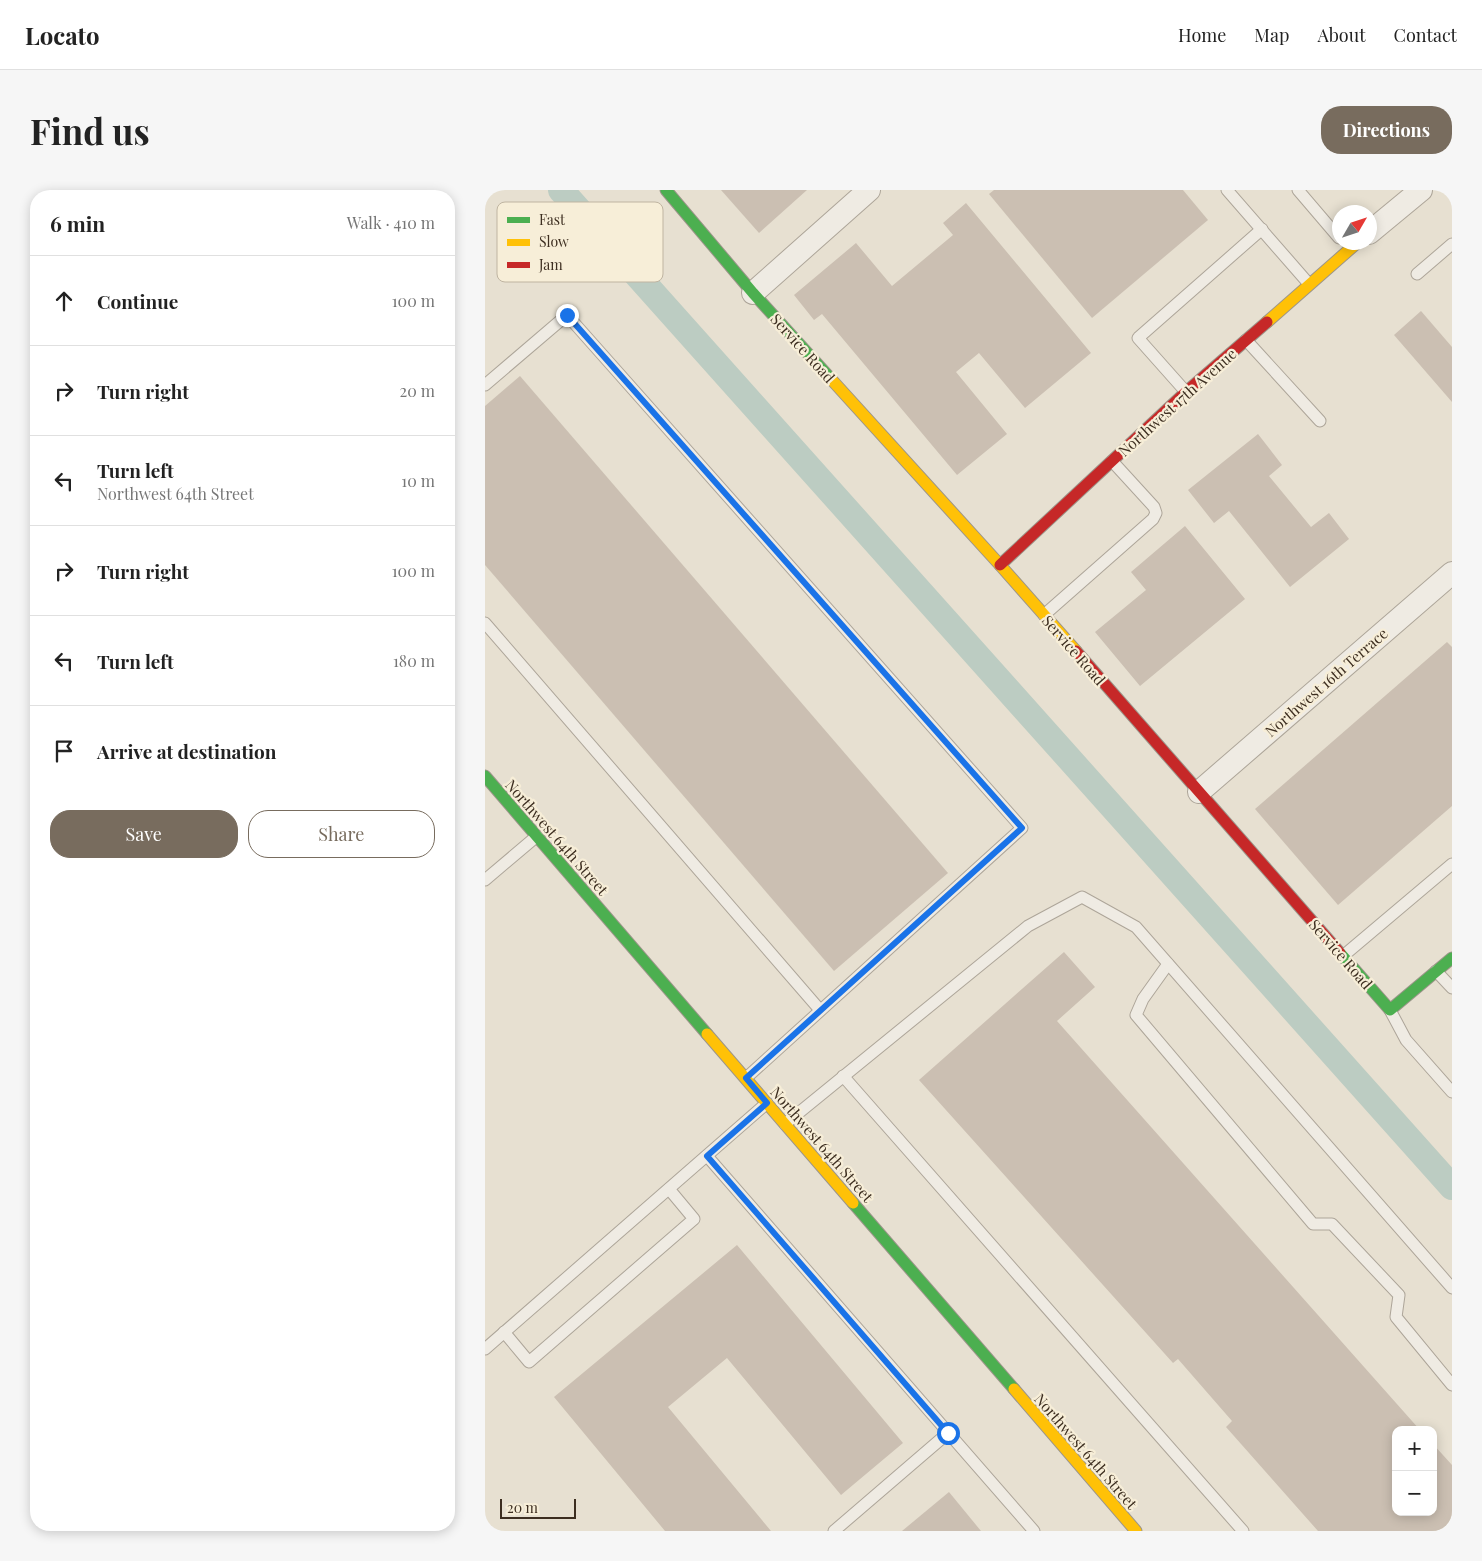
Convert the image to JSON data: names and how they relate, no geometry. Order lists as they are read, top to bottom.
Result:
{
  "streets": {
    "street": [
      "Service Road",
      "Northwest 17th Avenue",
      "Northwest 16th Terrace",
      "Northwest 64th Street"
    ]
  },
  "crossings": [
    ["Service Road", "Northwest 17th Avenue"],
    ["Service Road", "Northwest 16th Terrace"]
  ],
  "legend": ["Fast", "Slow", "Jam"],
  "scale_bar": "20 m",
  "north": "top right",
  "page": {
    "header": "Locato",
    "nav": [
      "Home",
      "Map",
      "About",
      "Contact"
    ],
    "buttons": [
      "Directions",
      ["Save", "Share"]
    ],
    "title": "Find us",
    "heading": ["6 min", "Walk · 410 m"],
    "list": [
      ["Continue", "100 m"],
      ["Turn right", "20 m"],
      ["Turn left", "Northwest 64th Street", "10 m"],
      ["Turn right", "100 m"],
      ["Turn left", "180 m"],
      "Arrive at destination"
    ],
    "map_buttons": ["+", "−"],
    "scale": "20 m"
  }
}
